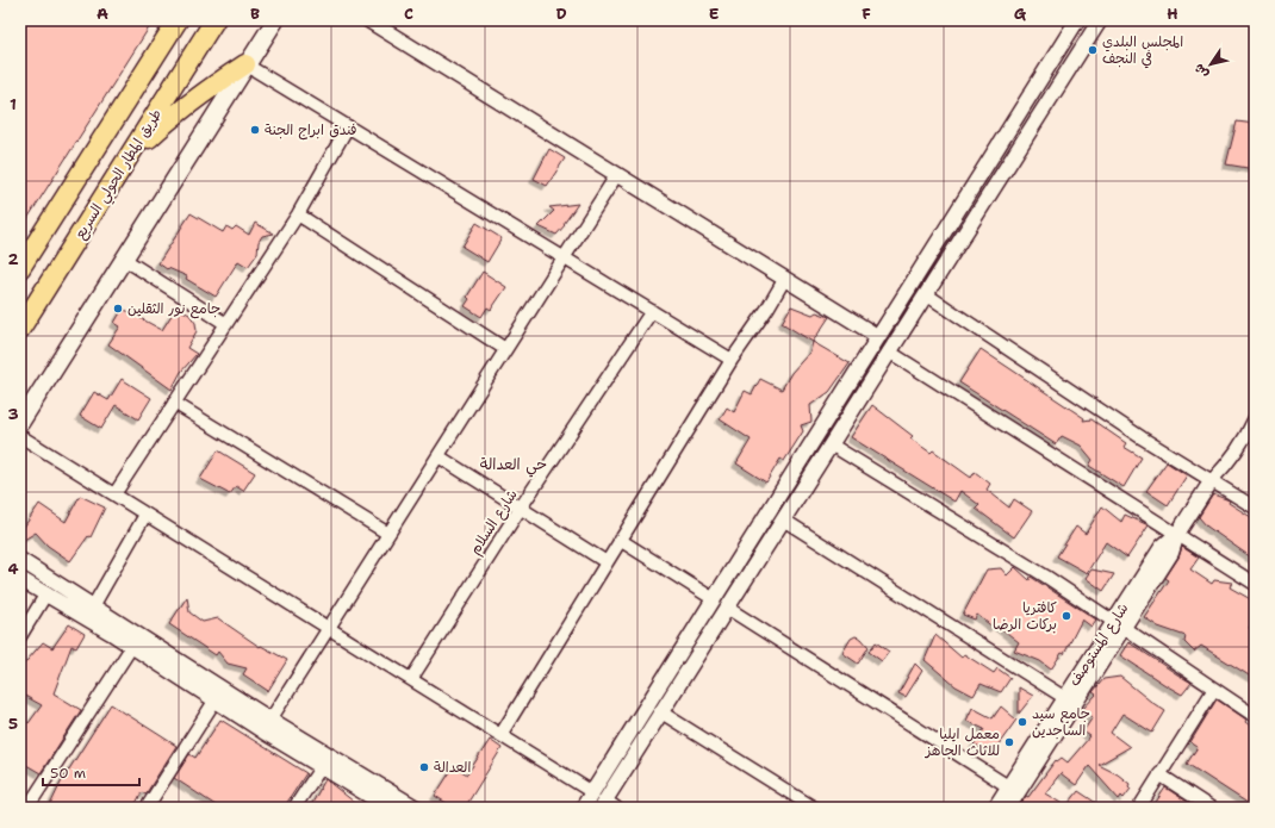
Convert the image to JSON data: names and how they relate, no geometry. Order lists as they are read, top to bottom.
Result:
{
  "streets": {
    "highway": ["طريق المطار الحولي السريع"],
    "street": ["شارع السلام", "شارع المستوصف"]
  },
  "districts": ["حي العدالة"],
  "places": [
    "المجلس البلدي في النجف",
    "فندق ابراج الجنة",
    "جامع نور الثقلين",
    "كافتريا بركات الرضا",
    "جامع سيد الساجدين",
    "معمل ايليا للاثاث الجاهز",
    "العدالة"
  ],
  "scale_bar": "50 m",
  "north": "bottom left",
  "grid": {
    "columns": [
      "A",
      "B",
      "C",
      "D",
      "E",
      "F",
      "G",
      "H"
    ],
    "rows": [
      "1",
      "2",
      "3",
      "4",
      "5"
    ]
  }
}
